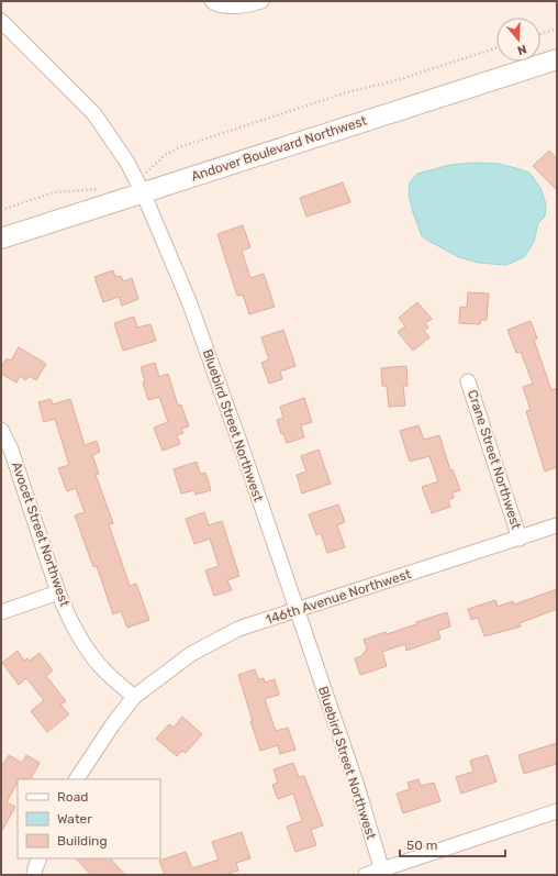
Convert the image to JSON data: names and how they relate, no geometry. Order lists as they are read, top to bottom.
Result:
{
  "streets": {
    "street": [
      "Andover Boulevard Northwest",
      "Bluebird Street Northwest",
      "Crane Street Northwest",
      "Avocet Street Northwest",
      "146th Avenue Northwest"
    ]
  },
  "crossings": [
    ["Andover Boulevard Northwest", "Bluebird Street Northwest"],
    ["Bluebird Street Northwest", "146th Avenue Northwest"],
    ["Crane Street Northwest", "146th Avenue Northwest"],
    ["Avocet Street Northwest", "146th Avenue Northwest"]
  ],
  "legend": ["Road", "Water", "Building"],
  "scale_bar": "50 m",
  "north": "bottom"
}
